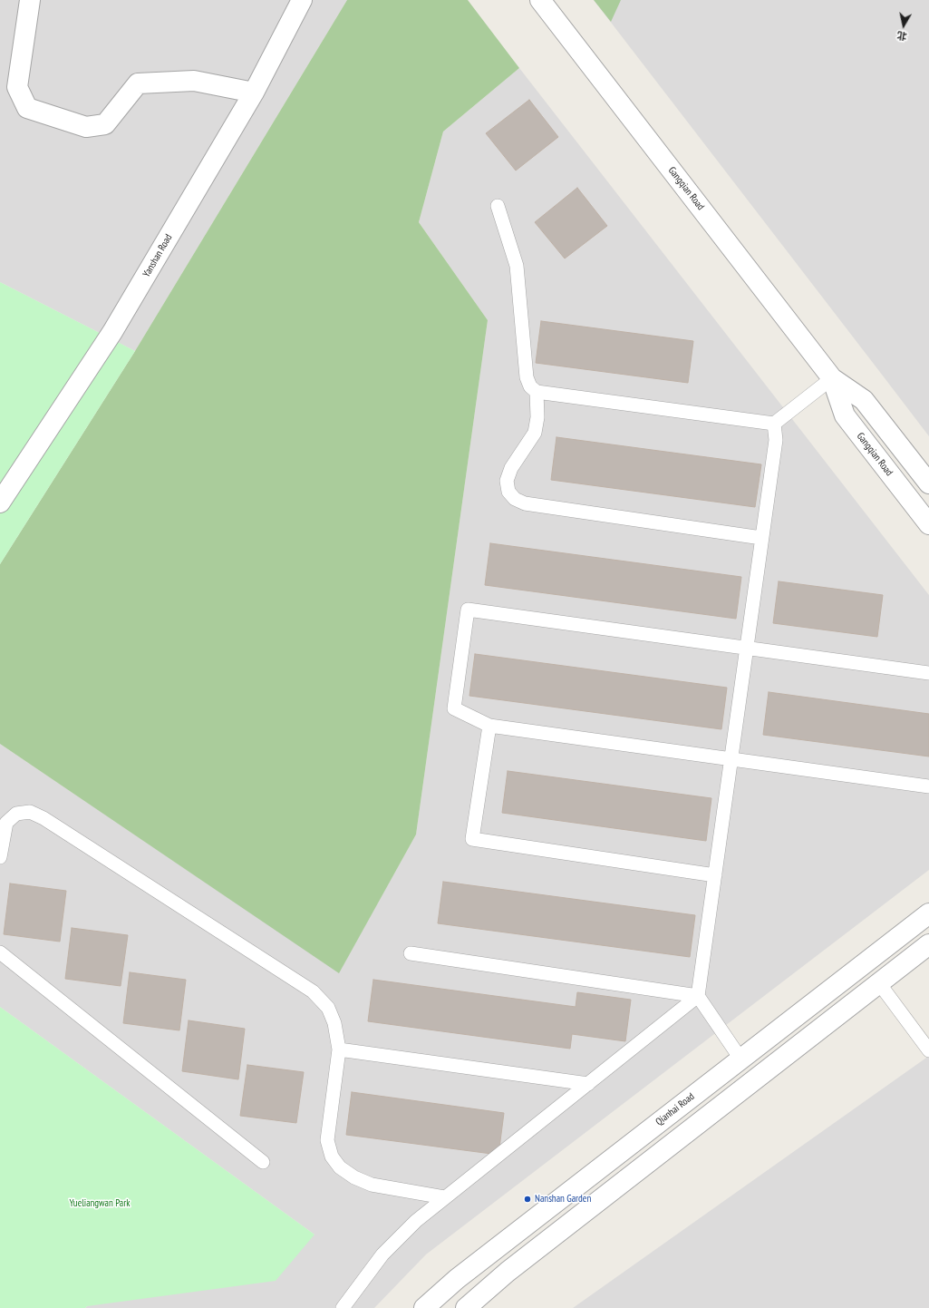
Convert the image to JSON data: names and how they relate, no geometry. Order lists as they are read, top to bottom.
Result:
{
  "streets": {
    "street": ["Gangqian Road", "Yanshan Road", "Qianhai Road"]
  },
  "parks": ["Yueliangwan Park"],
  "places": ["Nanshan Garden"],
  "north": "bottom"
}
